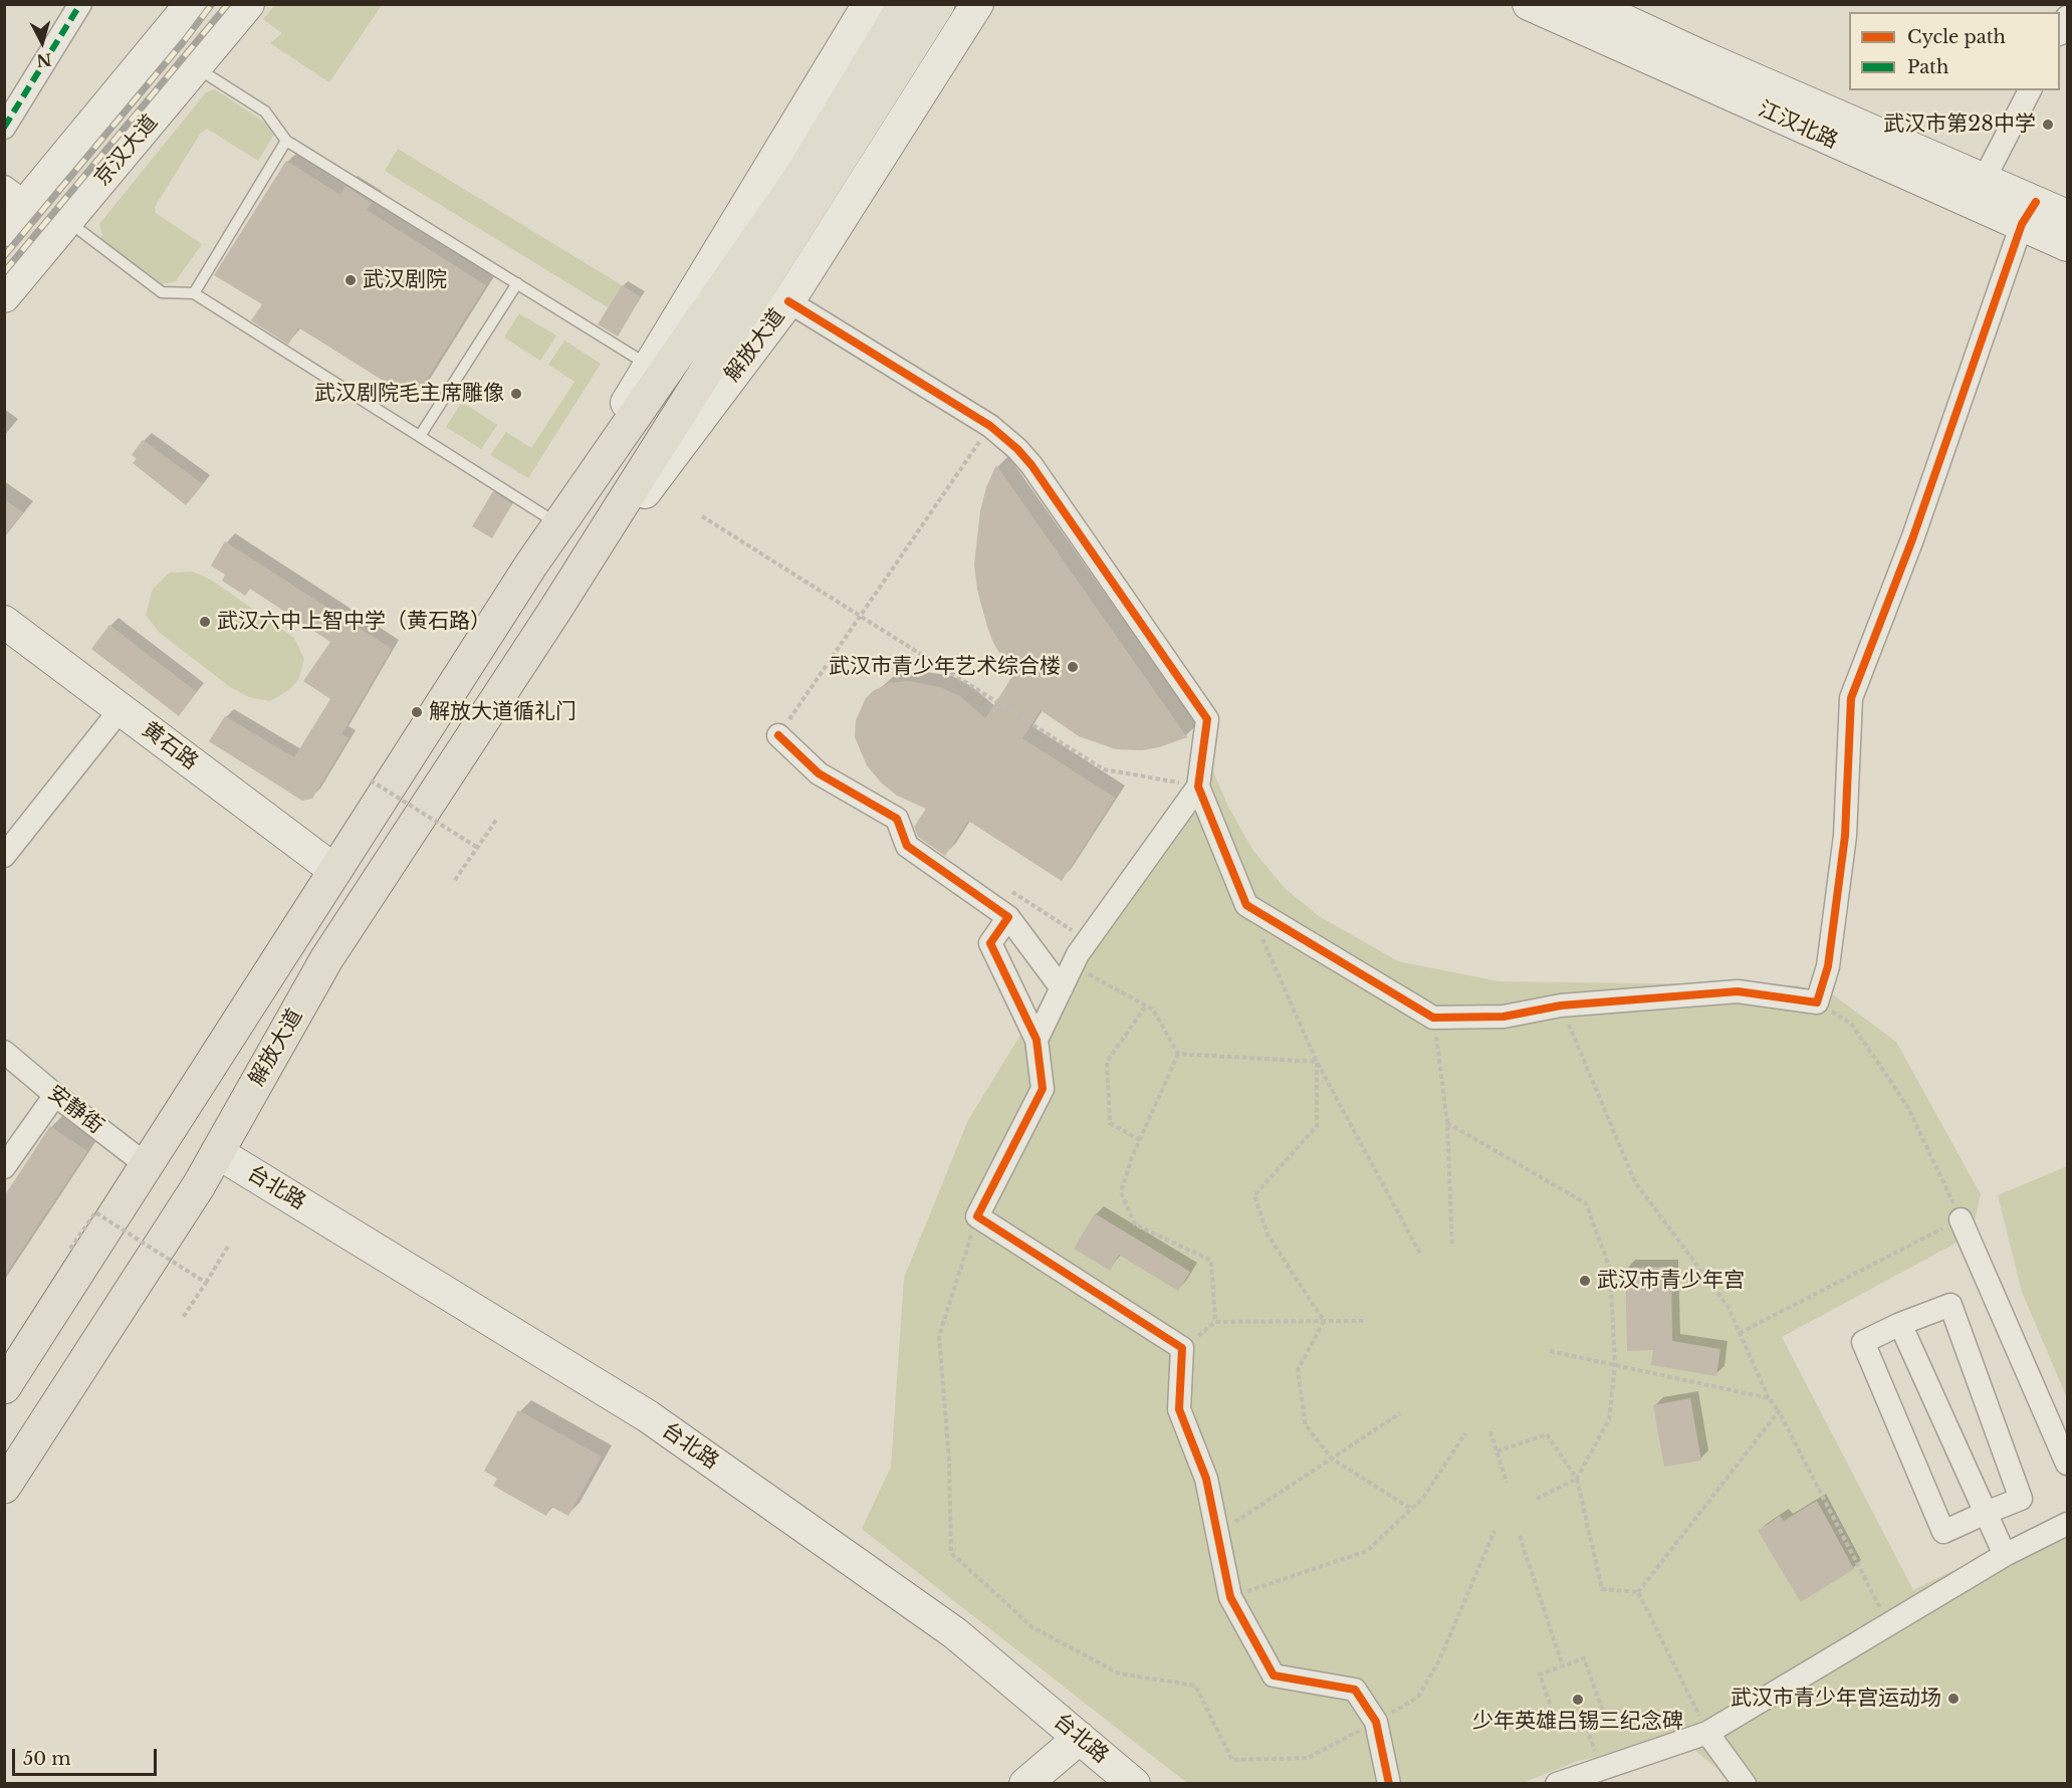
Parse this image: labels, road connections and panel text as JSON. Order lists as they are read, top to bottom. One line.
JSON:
{"streets":{"main road":["江汉北路","京汉大道","解放大道","黄石路","台北路"],"street":["安静街"]},"crossings":[["解放大道","黄石路"],["解放大道","安静街"],["解放大道","台北路"]],"places":["武汉市第28中学","武汉剧院","武汉剧院毛主席雕像","武汉六中上智中学（黄石路）","武汉市青少年艺术综合楼","解放大道循礼门","武汉市青少年宫","武汉市青少年宫运动场","少年英雄吕锡三纪念碑"],"legend":["Cycle path","Path"],"scale_bar":"50 m","north":"bottom"}
